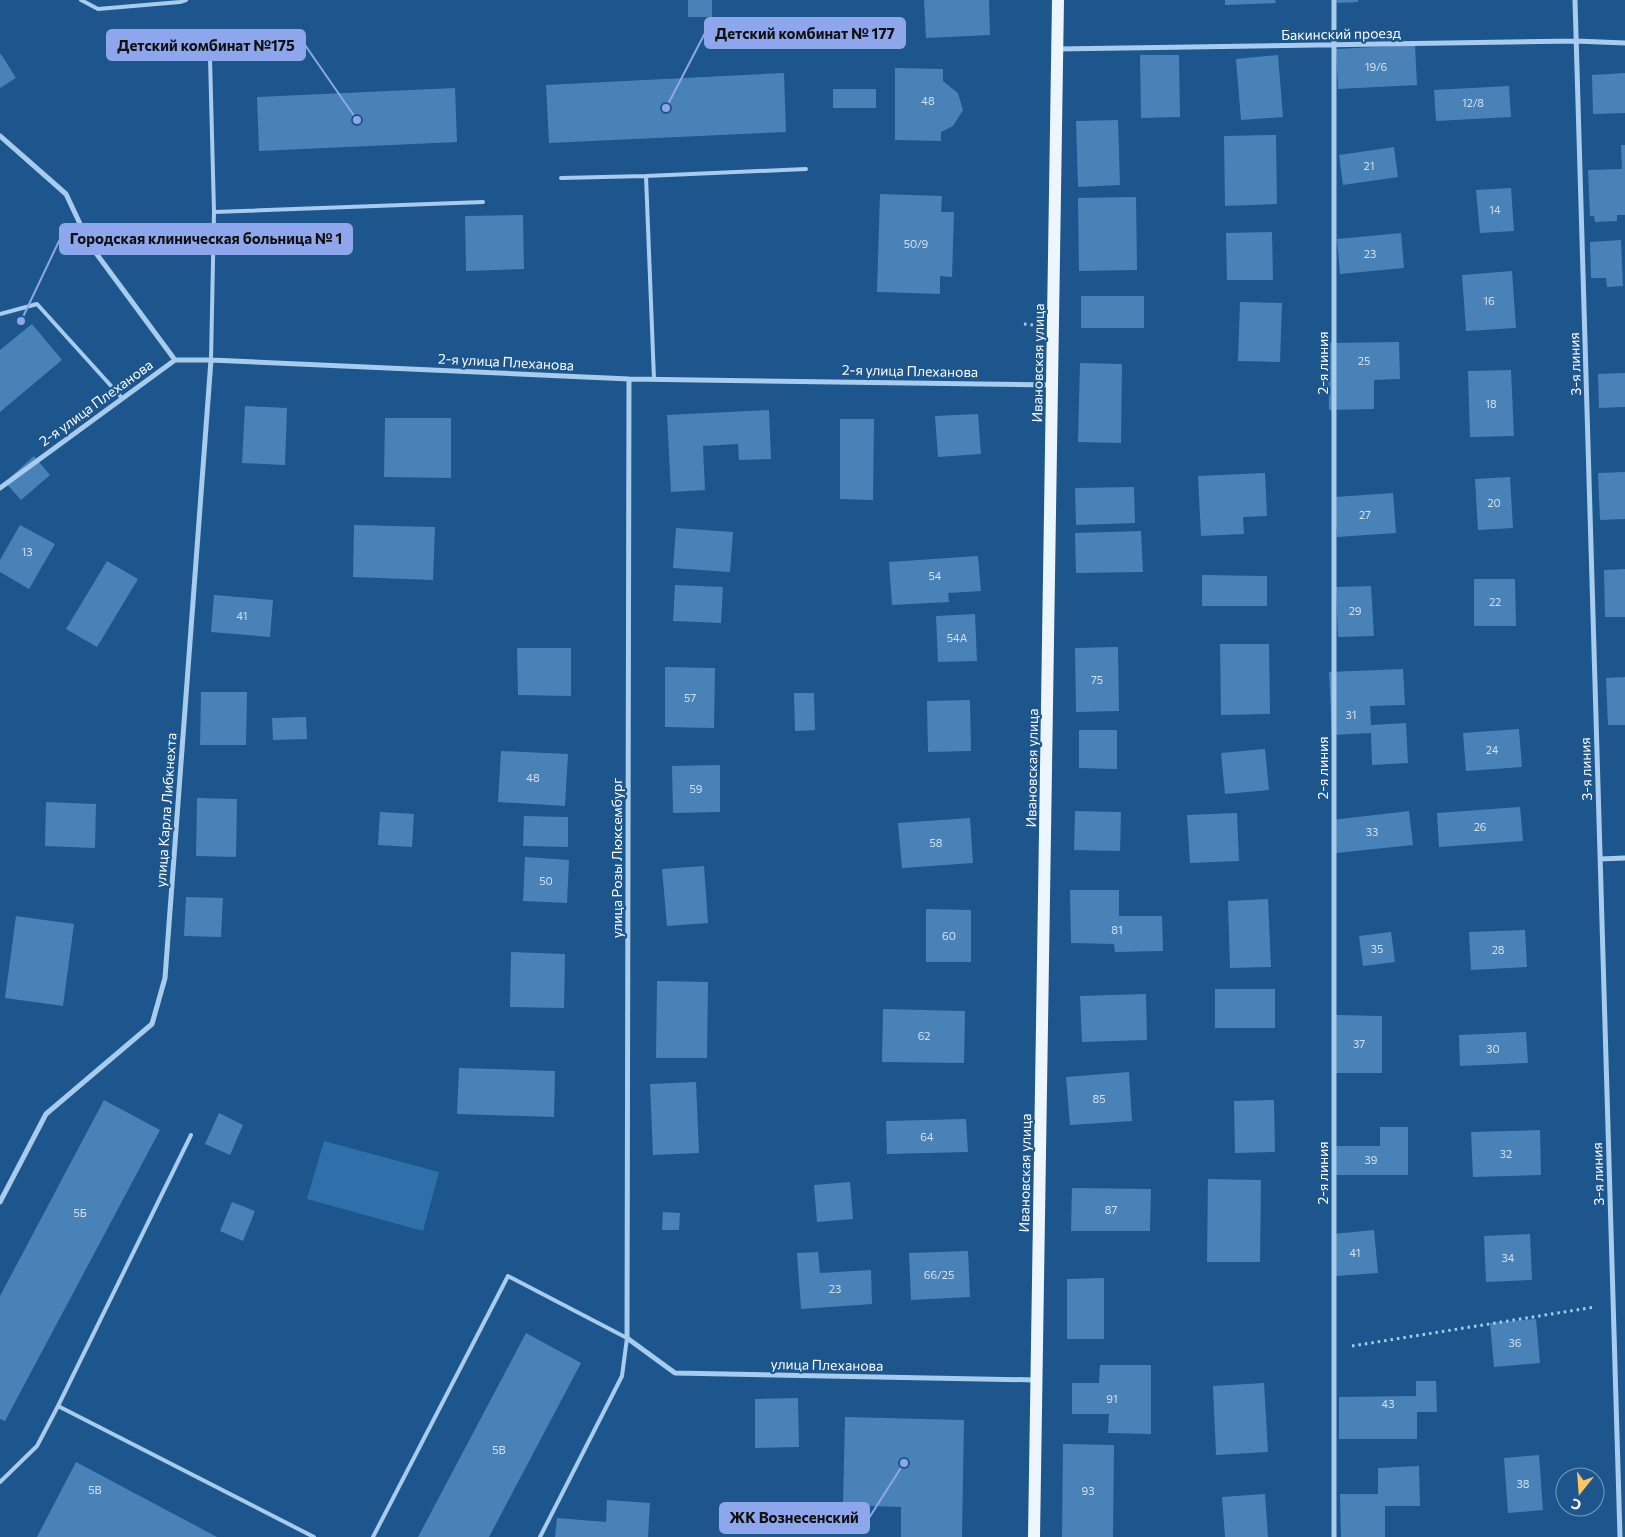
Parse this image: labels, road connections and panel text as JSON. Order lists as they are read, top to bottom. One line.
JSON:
{"streets":{"main road":["Ивановская улица"],"street":["Бакинский проезд","2-я улица Плеханова","2-я линия","3-я линия","улица Карла Либкнехта","улица Розы Люксембург","улица Плеханова"]},"crossings":[["Бакинский проезд","Ивановская улица"],["Бакинский проезд","2-я линия"],["Бакинский проезд","3-я линия"],["2-я улица Плеханова","Ивановская улица"],["2-я улица Плеханова","улица Карла Либкнехта"],["2-я улица Плеханова","улица Розы Люксембург"],["Ивановская улица","улица Плеханова"],["улица Розы Люксембург","улица Плеханова"]],"places":["Детский комбинат № 177","Детский комбинат №175","Городская клиническая больница № 1","ЖК Вознесенский"],"house_numbers":["19/6","48","12/8","21","14","50/9","23","16","25","18","20","27","13","54","22","29","41","54А","75","57","31","24","48","59","26","33","58","50","81","60","35","28","62","37","30","85","64","32","39","87","5Б","41","34","66/25","23","36","91","43","5В","38","5В","93"],"north":"bottom"}
